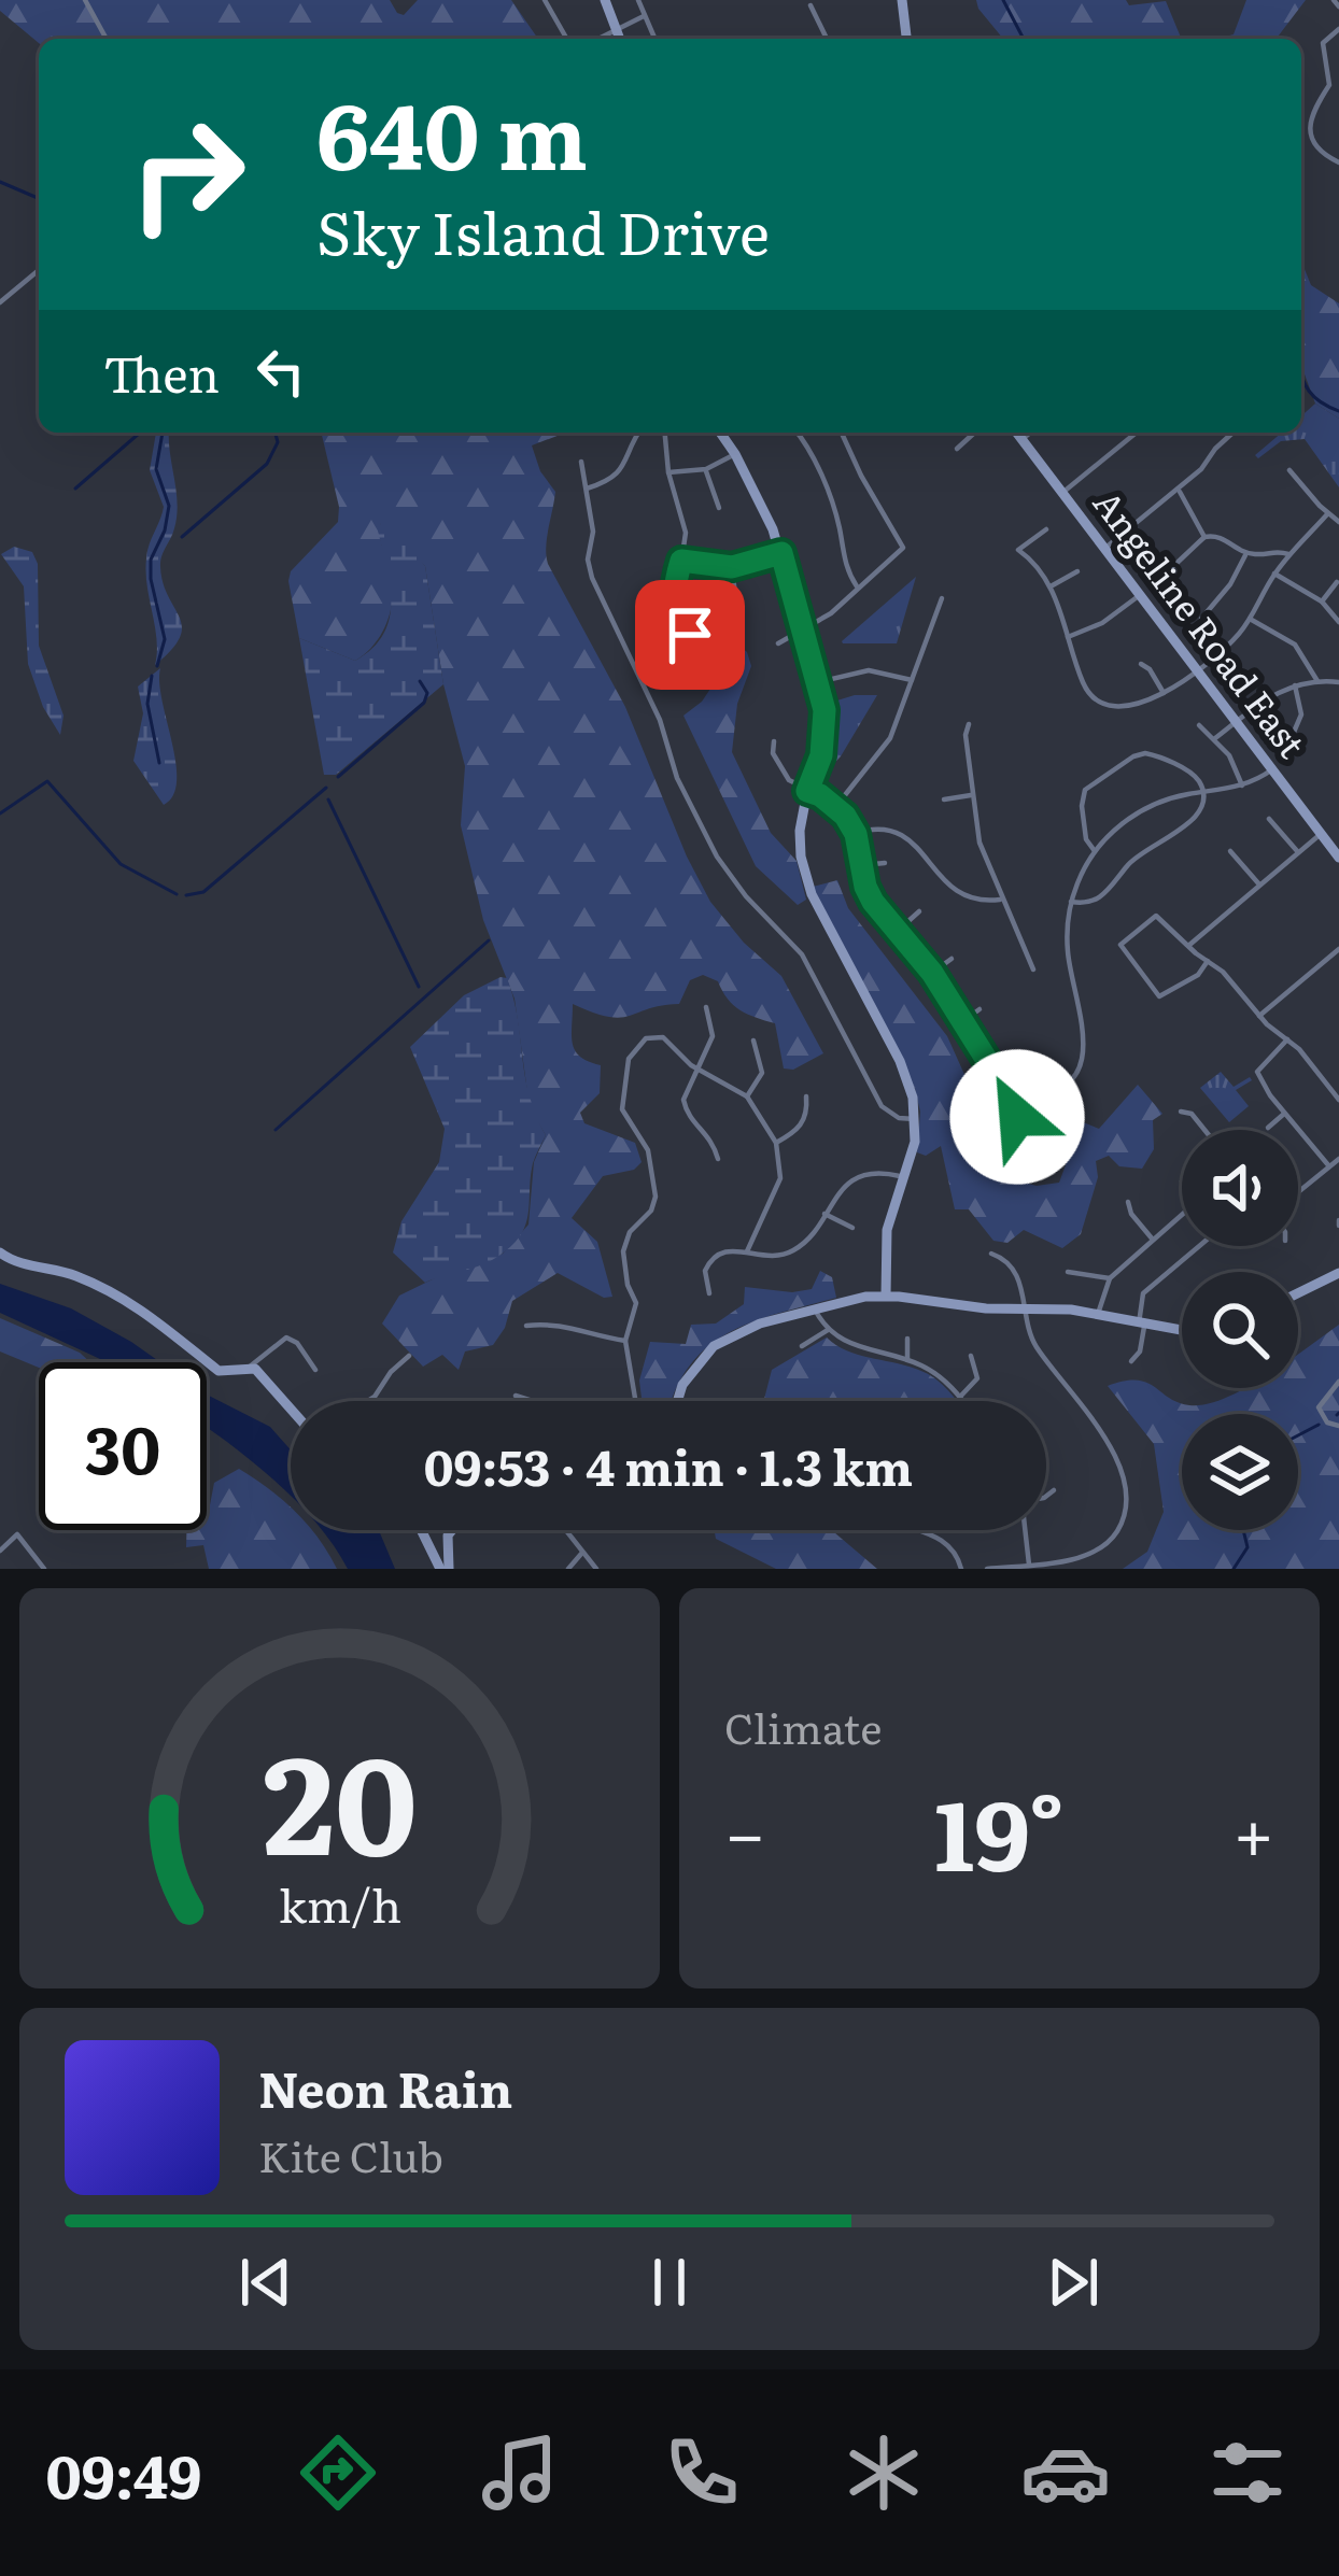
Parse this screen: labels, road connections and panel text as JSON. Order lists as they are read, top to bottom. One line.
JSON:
{"streets":{"street":["Angeline Road East"]},"page":{"turn":["640 m","Sky Island Drive"],"then":"Then","limit":"30","trip":"09:53 · 4 min · 1.3 km","tile":"Climate","heat":["−","19°","+"],"song":["Neon Rain","Kite Club"],"tabs":"09:49","gauge":["20","km/h"]}}
